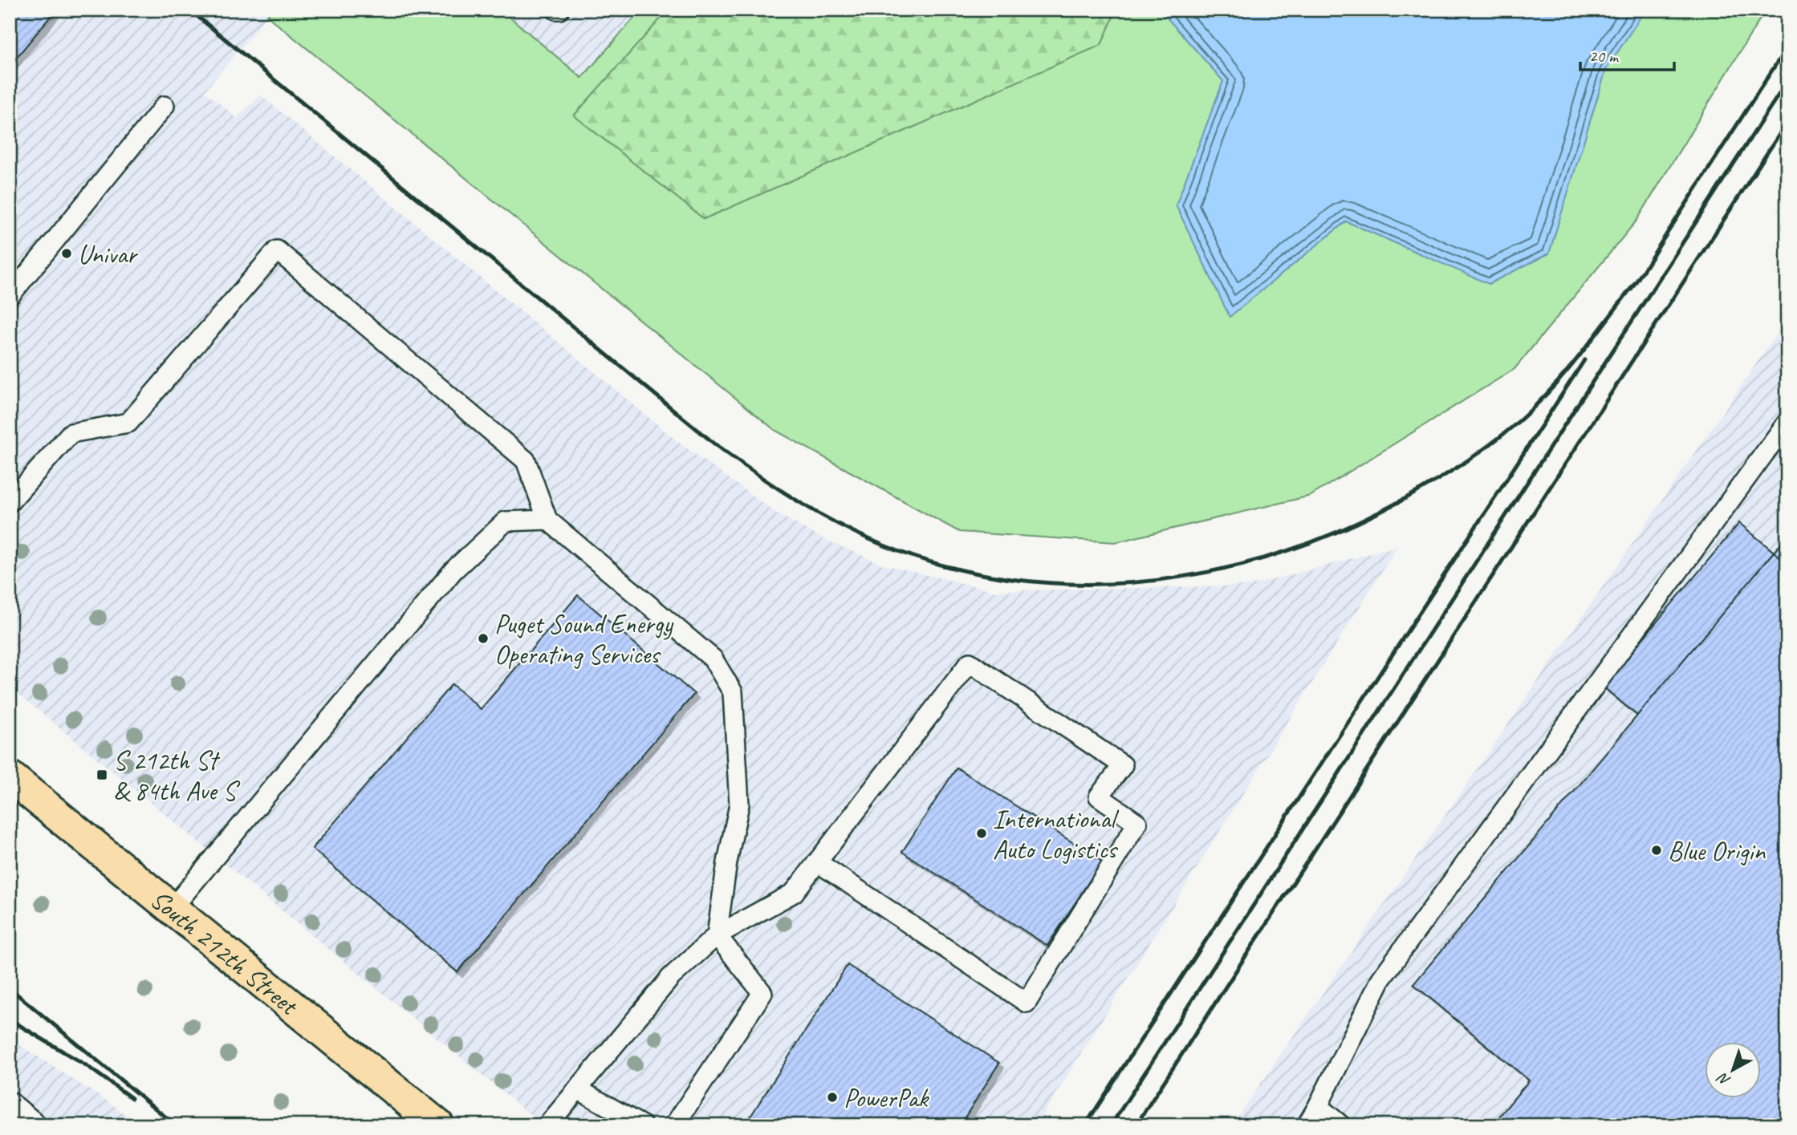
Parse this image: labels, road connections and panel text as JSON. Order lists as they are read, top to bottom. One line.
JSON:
{"streets":{"main road":["South 212th Street"]},"places":{"other":["Univar","Puget Sound Energy Operating Services","International Auto Logistics","Blue Origin","PowerPak"],"transit":["S 212th St & 84th Ave S"]},"scale_bar":"20 m","north":"bottom left"}
